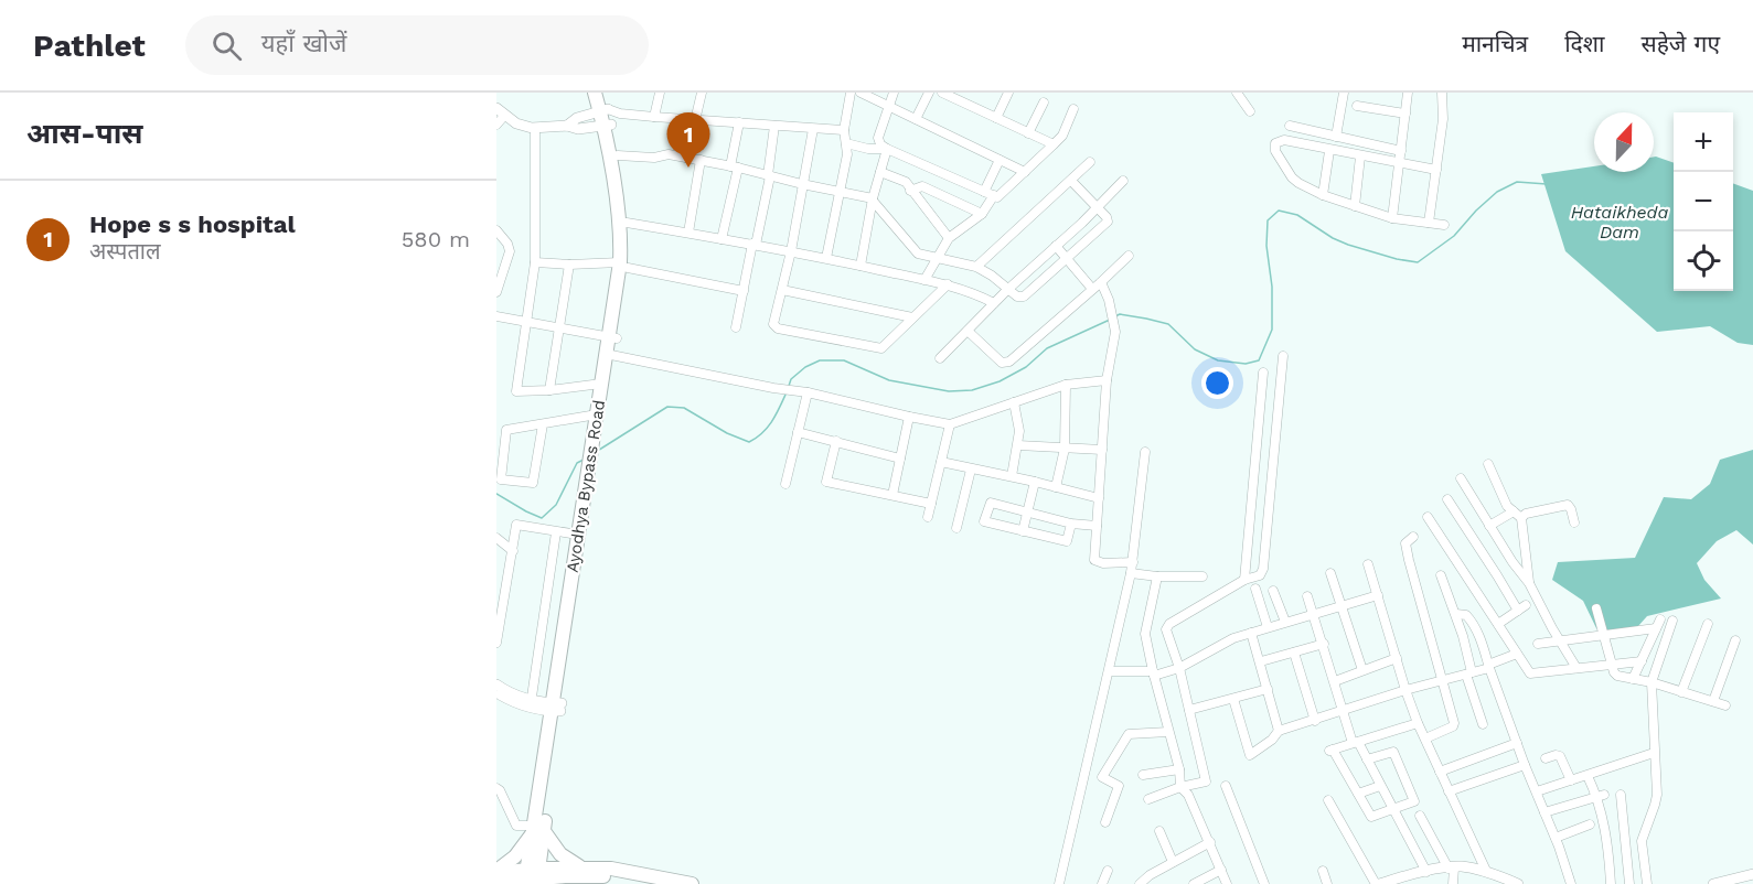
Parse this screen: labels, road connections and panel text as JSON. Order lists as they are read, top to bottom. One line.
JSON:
{"streets":{"main road":["Ayodhya Bypass Road"]},"water":["Hataikheda Dam"],"north":"top","page":{"header":"Pathlet","search":"यहाँ खोजें","nav":["मानचित्र","दिशा","सहेजे गए"],"heading":"आस-पास","map_buttons":["+","−"],"pins":"1","list":[{"mark":"1","name":"Hope s s hospital","note":"अस्पताल","value":"580 m"}]}}
